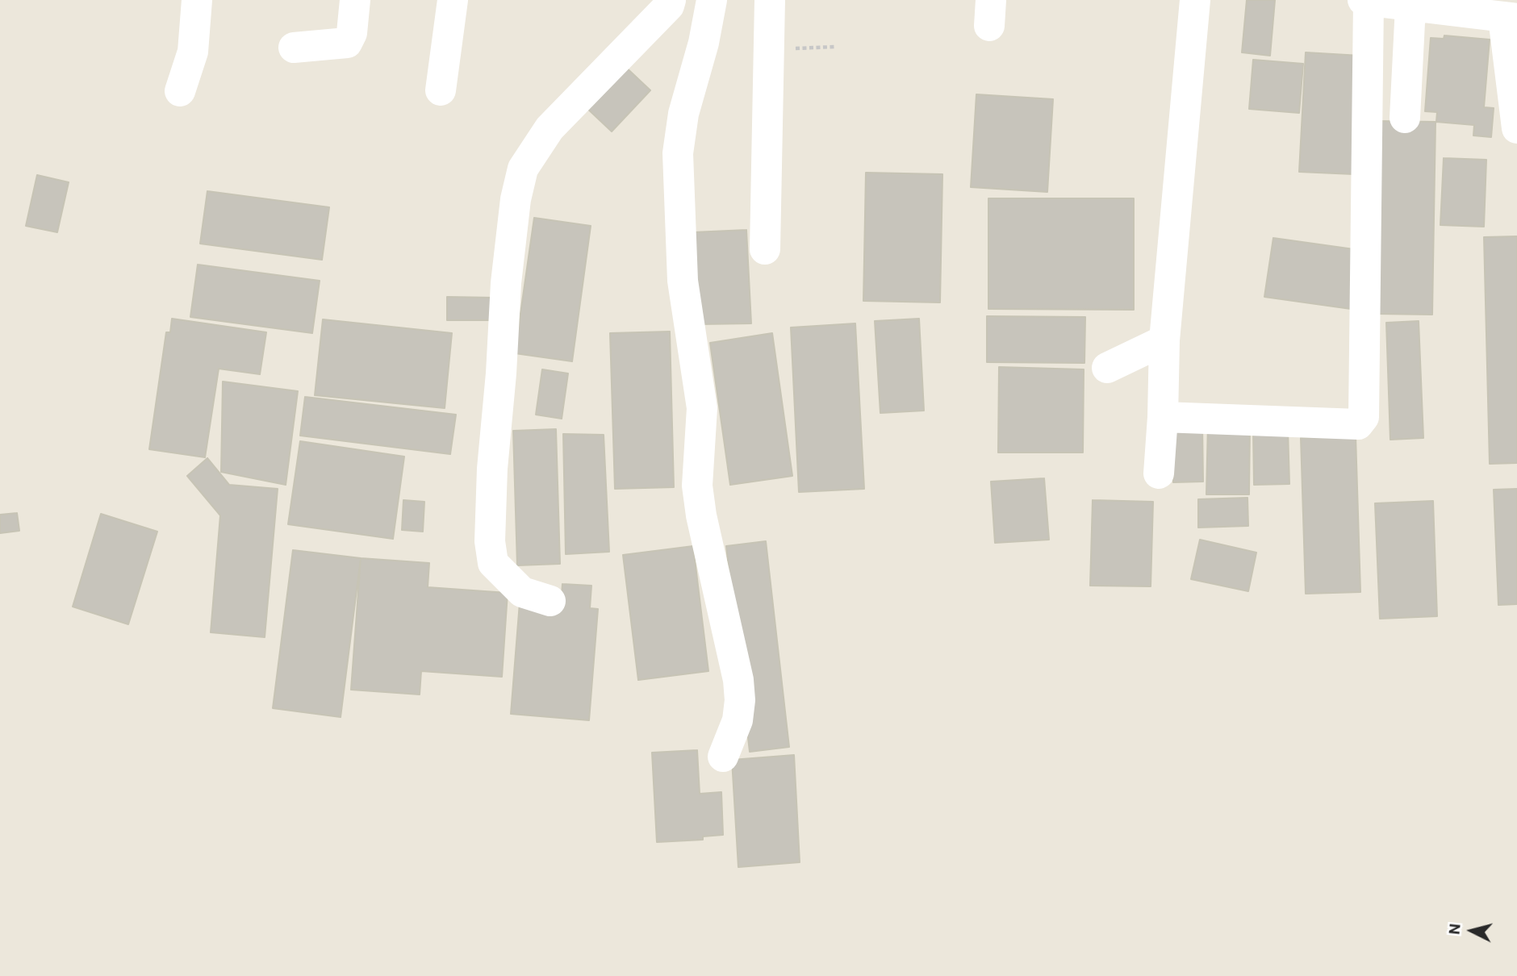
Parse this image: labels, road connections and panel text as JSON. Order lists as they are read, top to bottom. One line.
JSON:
{"north":"left"}
